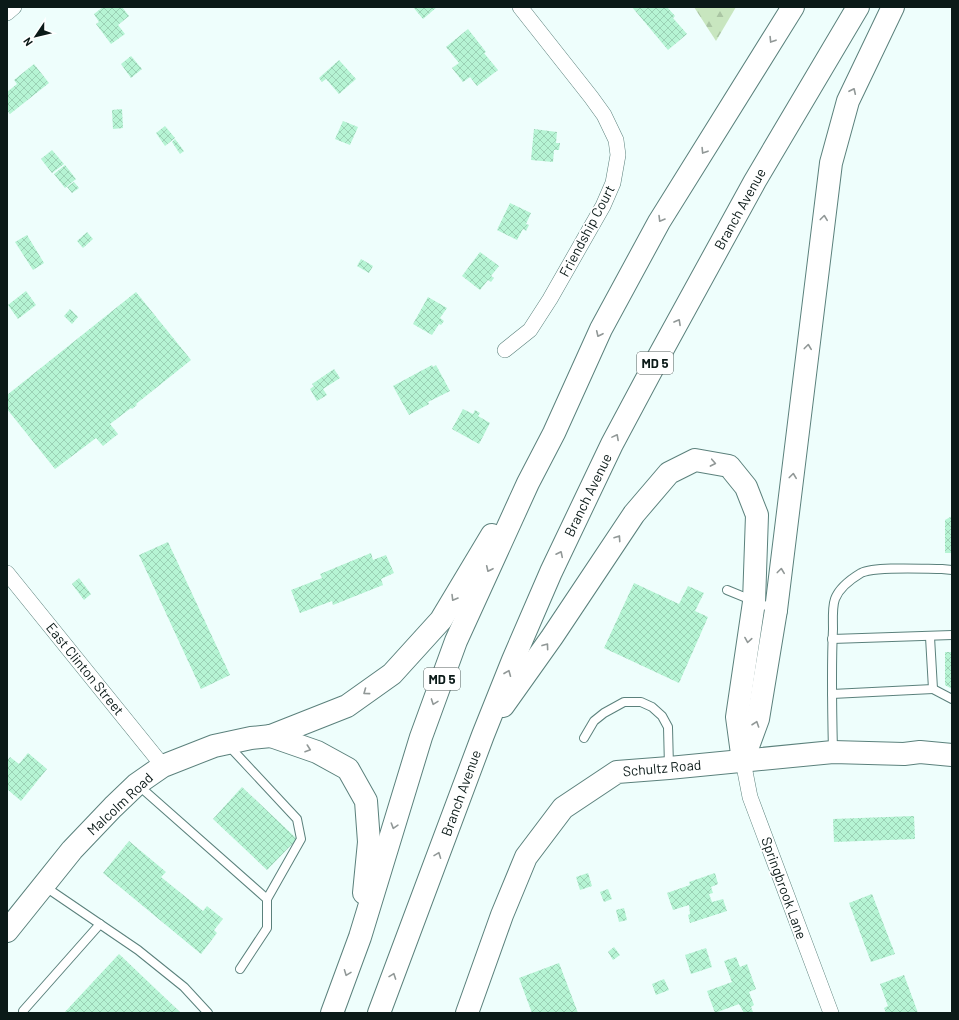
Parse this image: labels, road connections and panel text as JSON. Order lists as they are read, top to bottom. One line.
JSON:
{"streets":{"main road":["Branch Avenue","MD 5","Schultz Road","Malcolm Road"],"street":["Friendship Court","East Clinton Street","Springbrook Lane"]},"crossings":[["East Clinton Street","Malcolm Road"],["Schultz Road","Springbrook Lane"]],"north":"bottom left"}
